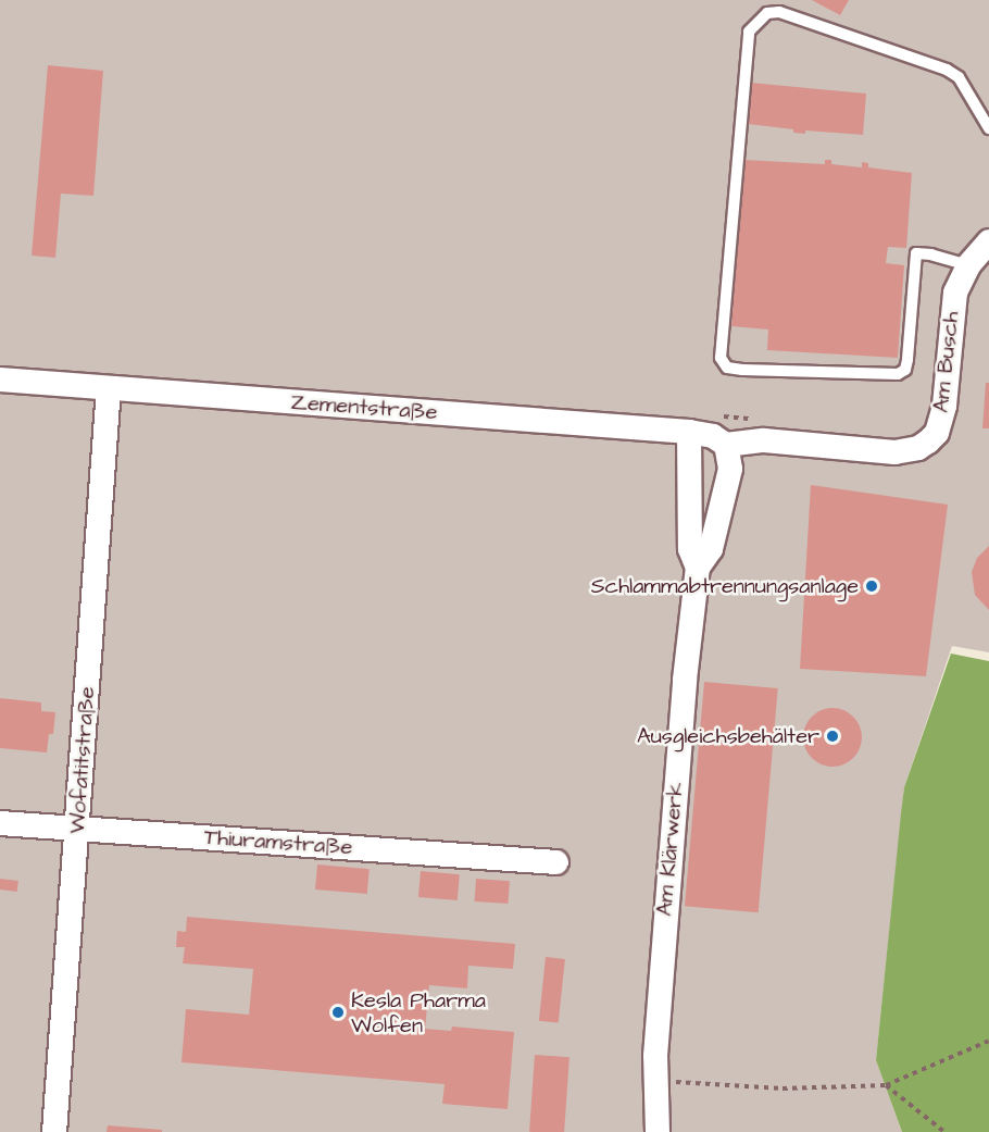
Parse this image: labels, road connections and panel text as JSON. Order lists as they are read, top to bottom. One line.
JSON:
{"streets":{"street":["Am Busch","Zementstraße","Wofatitstraße","Thiuramstraße","Am Klärwerk"]},"crossings":[["Am Busch","Zementstraße"],["Am Busch","Am Klärwerk"],["Zementstraße","Wofatitstraße"],["Zementstraße","Am Klärwerk"],["Wofatitstraße","Thiuramstraße"]],"places":["Schlammabtrennungsanlage","Ausgleichsbehälter","Kesla Pharma Wolfen"]}
